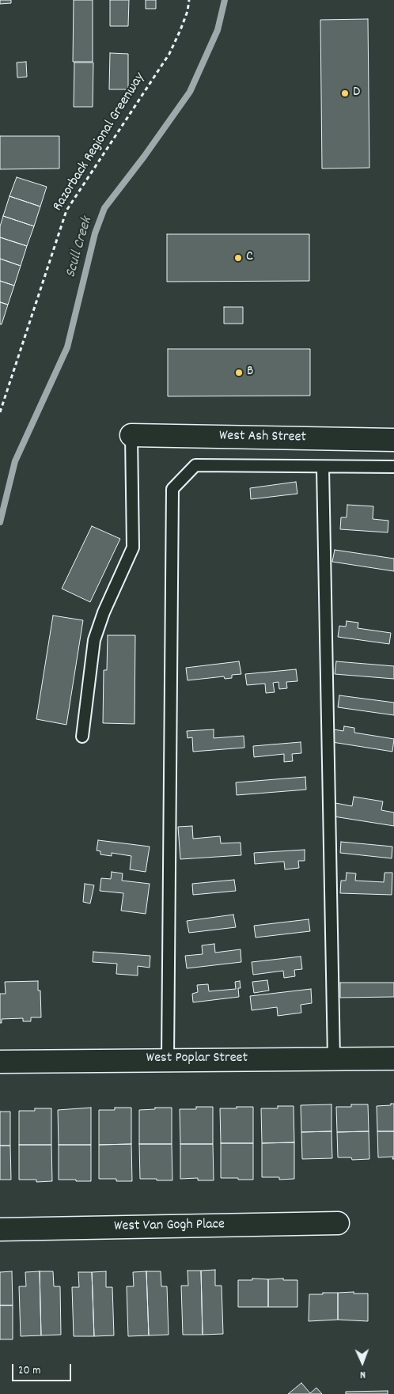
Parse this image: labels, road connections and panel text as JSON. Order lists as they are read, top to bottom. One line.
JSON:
{"streets":{"street":["West Ash Street","West Poplar Street","West Van Gogh Place"],"path":["Razorback Regional Greenway"]},"water":["Scull Creek"],"places":["D","C","B"],"scale_bar":"20 m","north":"bottom"}
